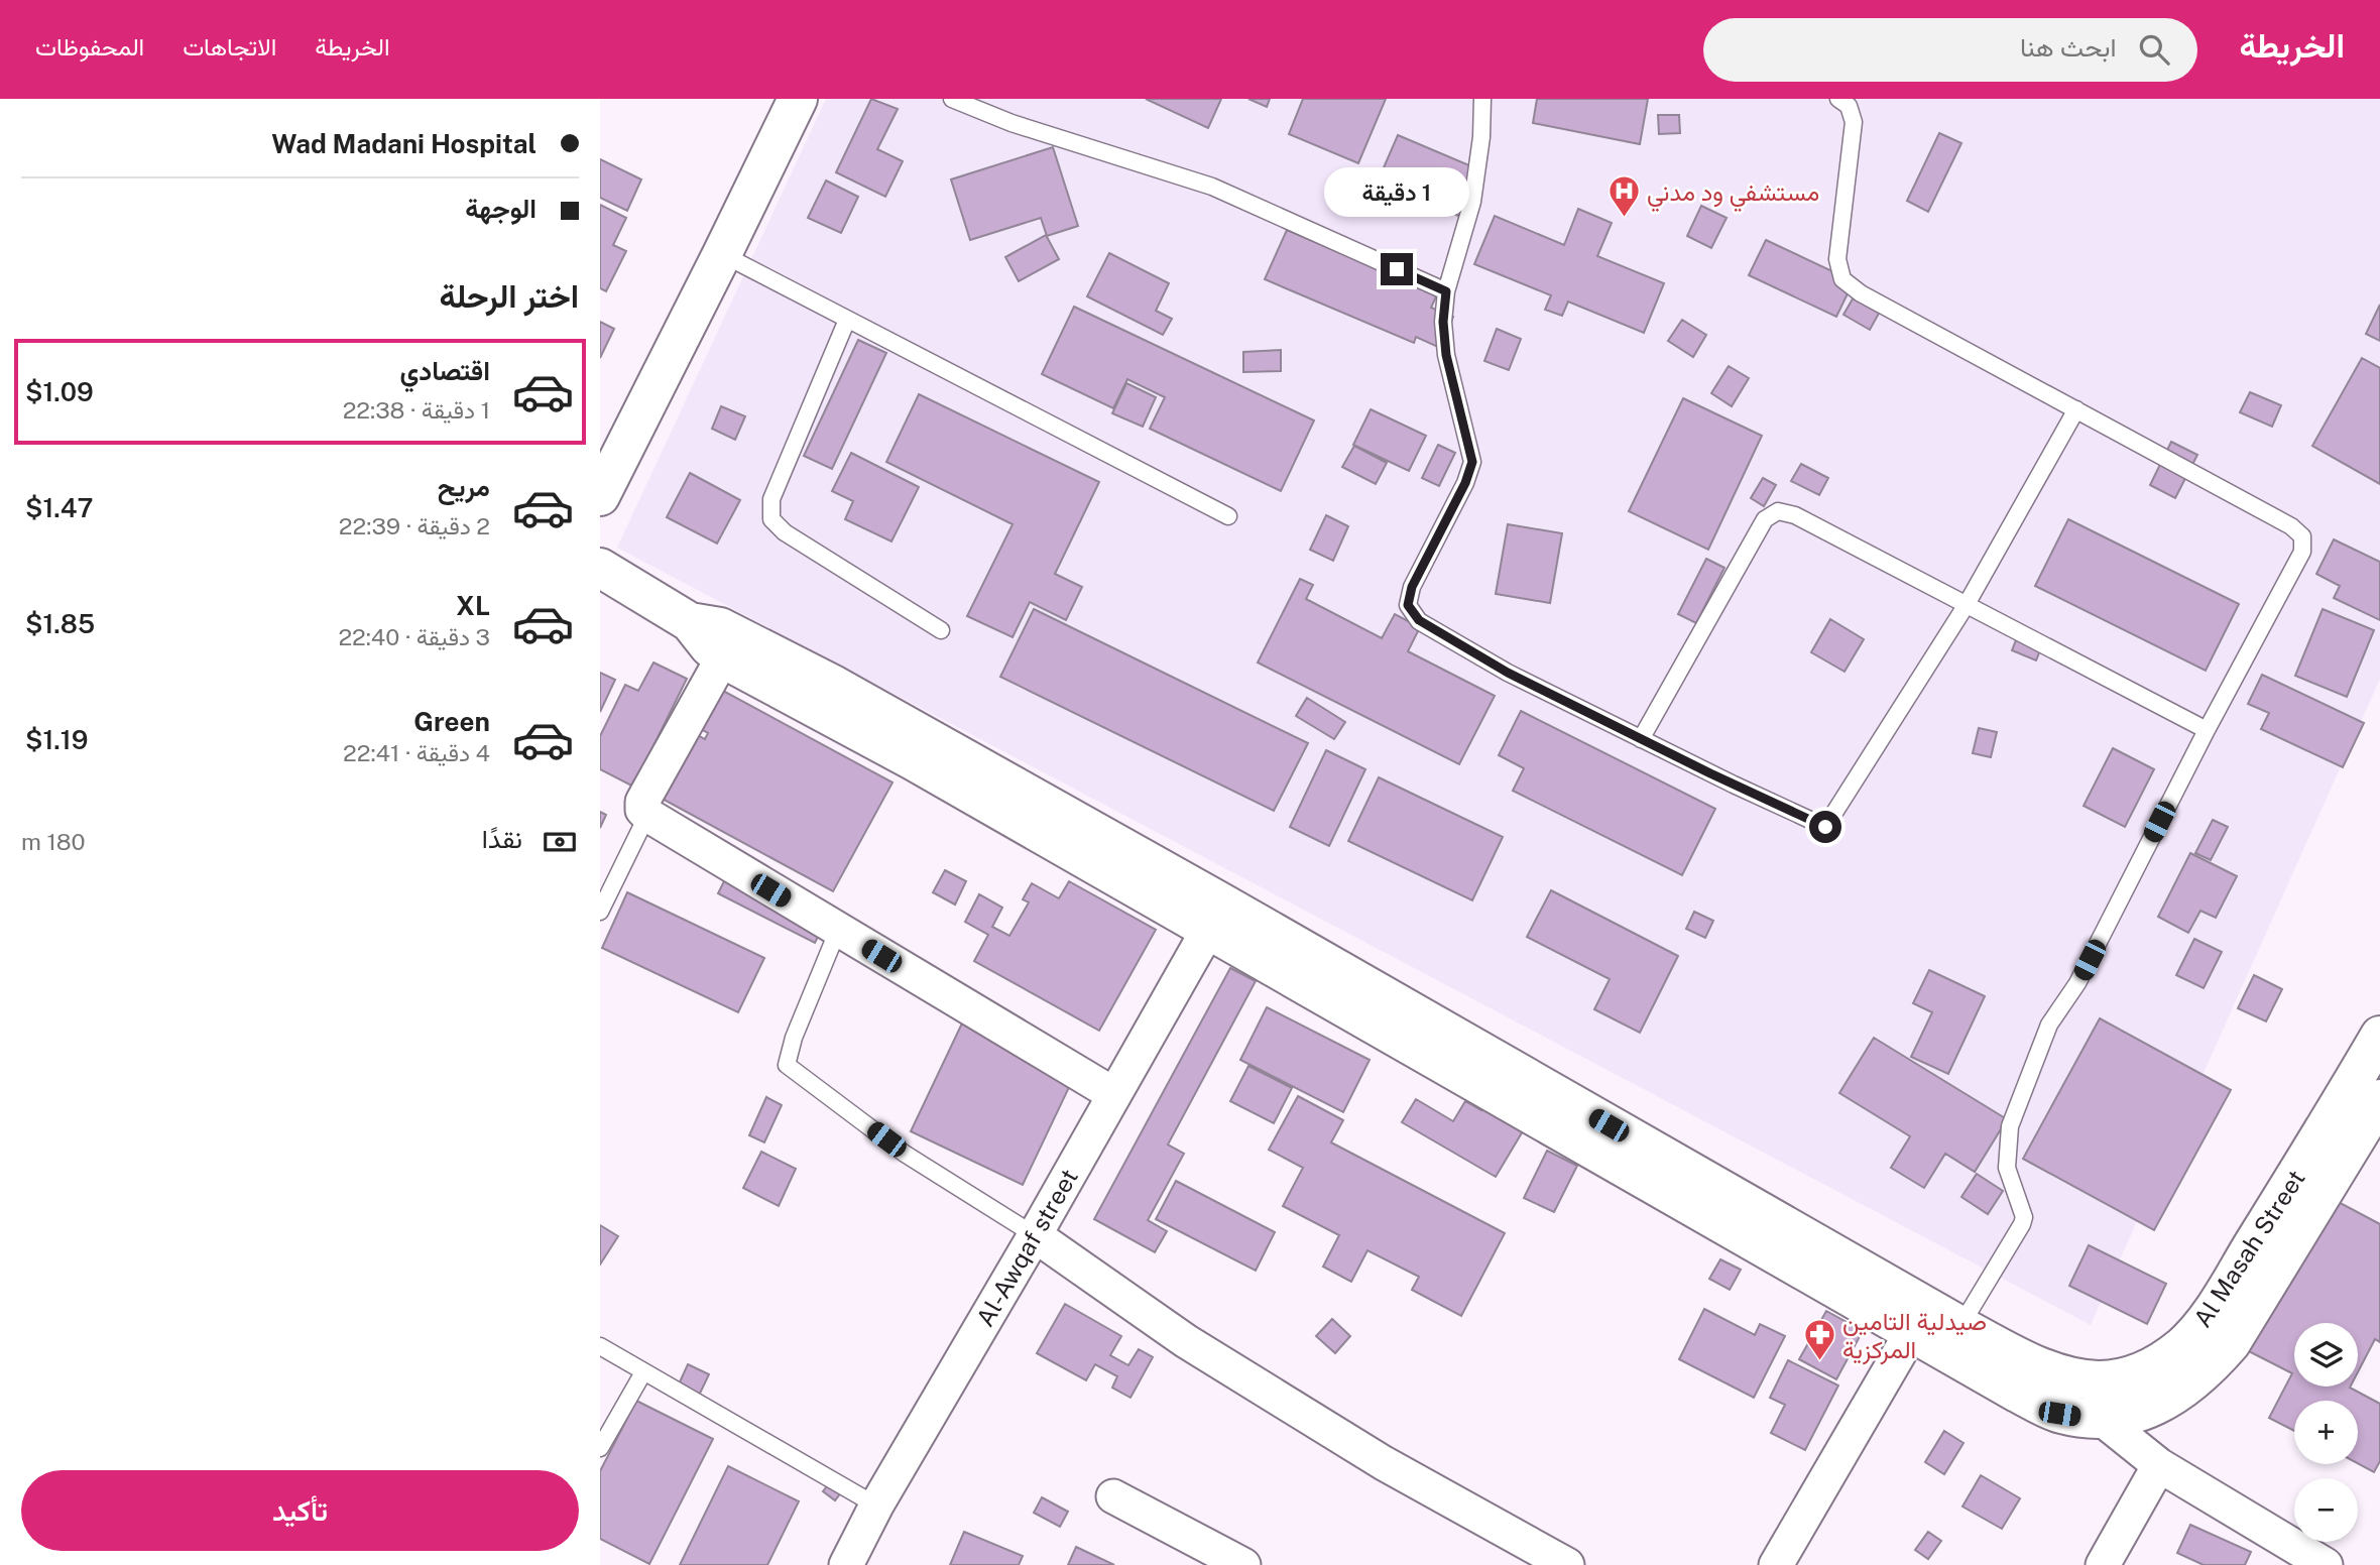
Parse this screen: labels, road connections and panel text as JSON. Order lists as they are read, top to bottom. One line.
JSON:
{"streets":{"main road":["Al Masah Street"],"street":["Al-Awqaf street"]},"places":{"hospital":["مستشفي ود مدني"],"pharmacy":["صيدلية التامين المركزية"]},"page":{"header":"الخريطة","search":"ابحث هنا","nav":["الخريطة","الاتجاهات","المحفوظات"],"banner":["Wad Madani Hospital","الوجهة"],"bubble":"1 دقيقة","heading":"اختر الرحلة","list":[{"name":"اقتصادي","note":"1 دقيقة · 22:38","value":"$1.09"},{"name":"مريح","note":"2 دقيقة · 22:39","value":"$1.47"},{"name":"XL","note":"3 دقيقة · 22:40","value":"$1.85"},{"name":"Green","note":"4 دقيقة · 22:41","value":"$1.19"}],"pay":["نقدًا","180 m"],"map_buttons":["+","−"],"buttons":"تأكيد"}}
